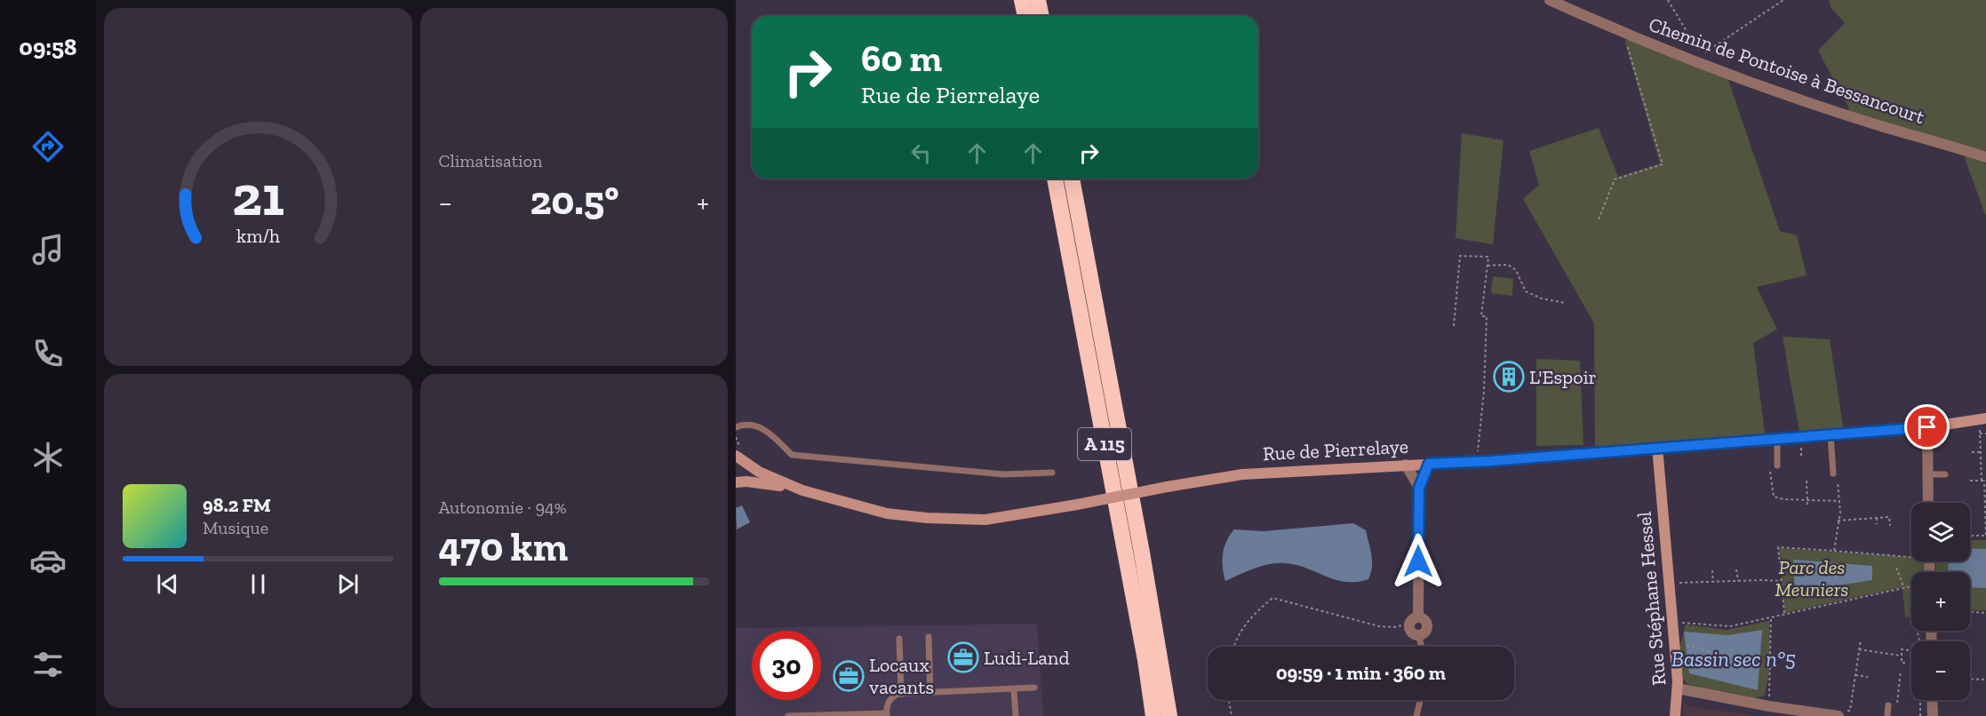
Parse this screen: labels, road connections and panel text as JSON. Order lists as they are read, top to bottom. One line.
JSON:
{"streets":{"highway":["A 115"],"main road":["Rue de Pierrelaye","Rue Stéphane Hessel"],"street":["Chemin de Pontoise à Bessancourt"]},"crossings":[["Rue de Pierrelaye","Rue Stéphane Hessel"]],"water":["Bassin sec n°5"],"parks":["Parc des Meuniers"],"places":{"building":["L'Espoir"],"office":["Ludi-Land","Locaux vacants"]},"page":{"tabs":"09:58","tile":["Climatisation",["Autonomie · 94%","470 km"]],"turn":["60 m","Rue de Pierrelaye"],"heat":["−","20.5°","+"],"song":["98.2 FM","Musique"],"map_buttons":["+","−"],"limit":"30","trip":"09:59 · 1 min · 360 m","gauge":["21","km/h"]}}
